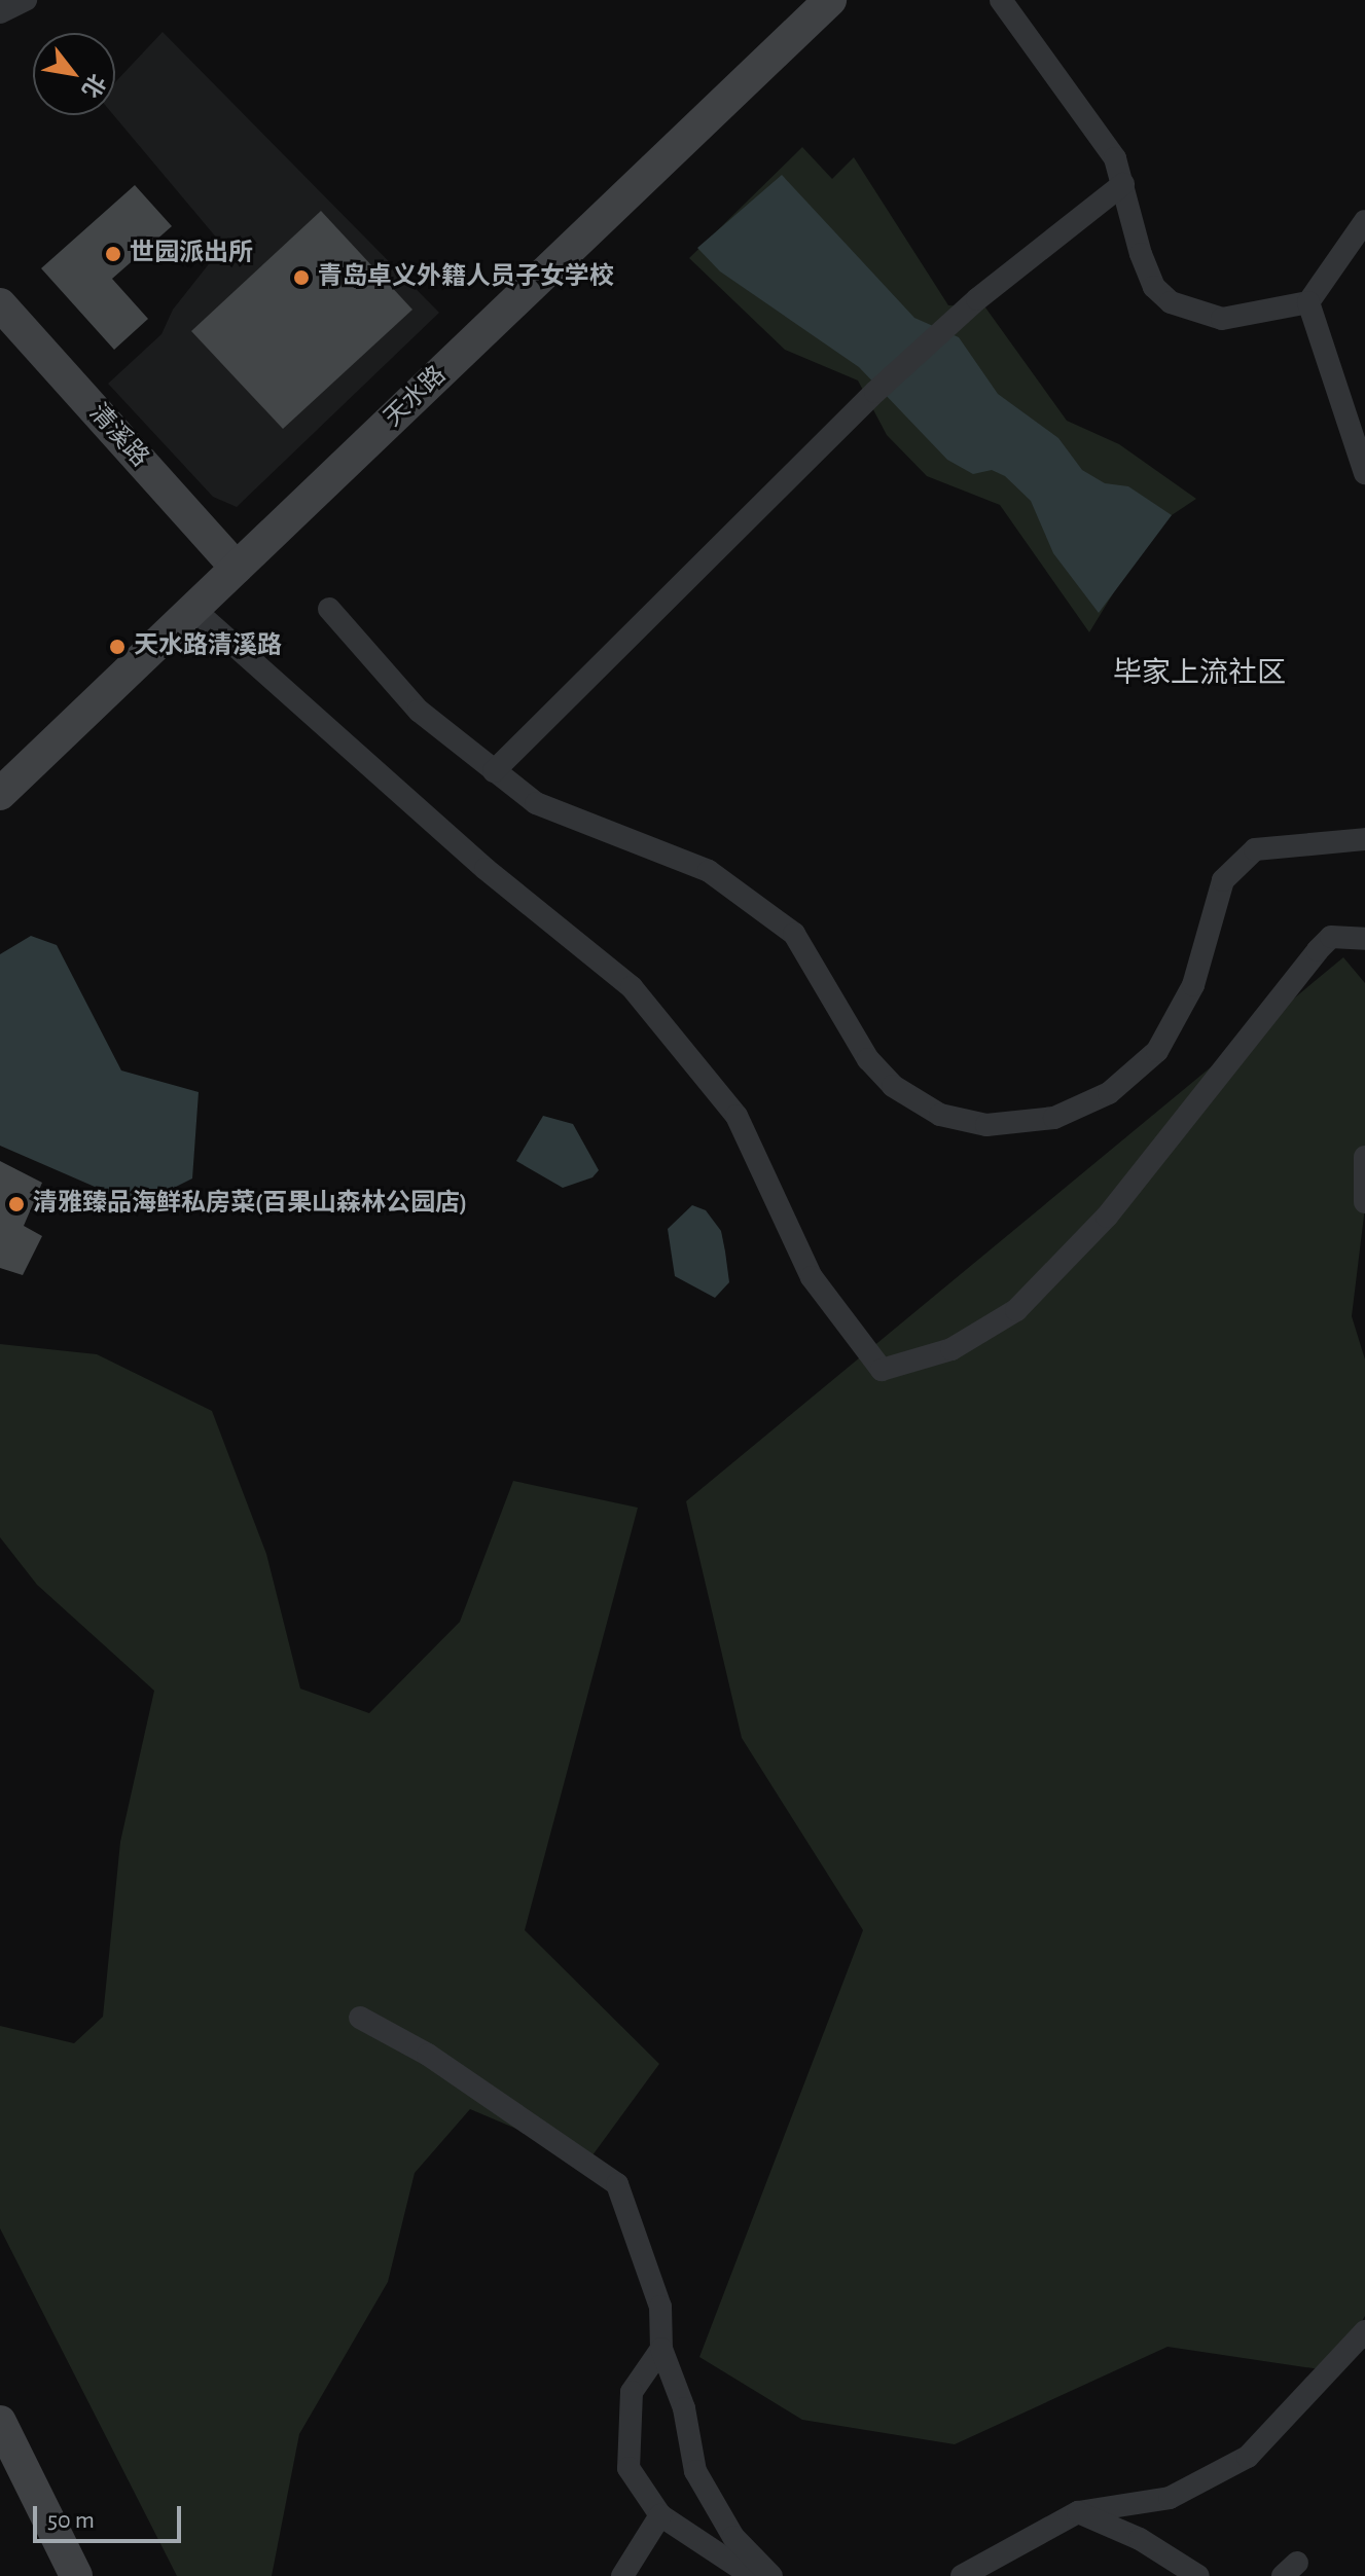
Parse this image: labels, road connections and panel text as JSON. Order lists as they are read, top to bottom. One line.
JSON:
{"streets":{"street":["天水路","清溪路"]},"crossings":[["天水路","清溪路"]],"districts":["毕家上流社区"],"places":["世园派出所","青岛卓义外籍人员子女学校","天水路清溪路","清雅臻品海鲜私房菜(百果山森林公园店)"],"scale_bar":"50 m","north":"bottom right"}
